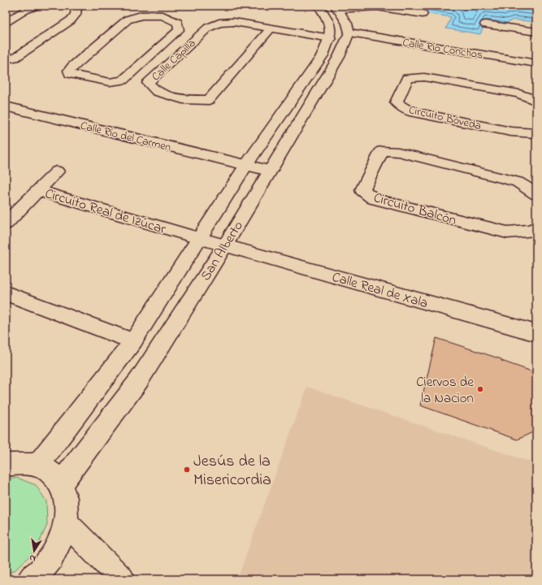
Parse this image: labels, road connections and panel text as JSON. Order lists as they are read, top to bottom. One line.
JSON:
{"streets":{"street":["Calle Río Conchos","Calle Capilla","Circuito Bóveda","Calle Río del Carmen","Circuito Balcón","Circuito Real de Izúcar","San Alberto","Calle Real de Xala"]},"crossings":[["Calle Río Conchos","San Alberto"],["Calle Río del Carmen","San Alberto"],["Circuito Real de Izúcar","San Alberto"],["Circuito Real de Izúcar","Calle Real de Xala"],["San Alberto","Calle Real de Xala"]],"places":["Ciervos de la Nacion","Jesús de la Misericordia"],"north":"bottom"}
